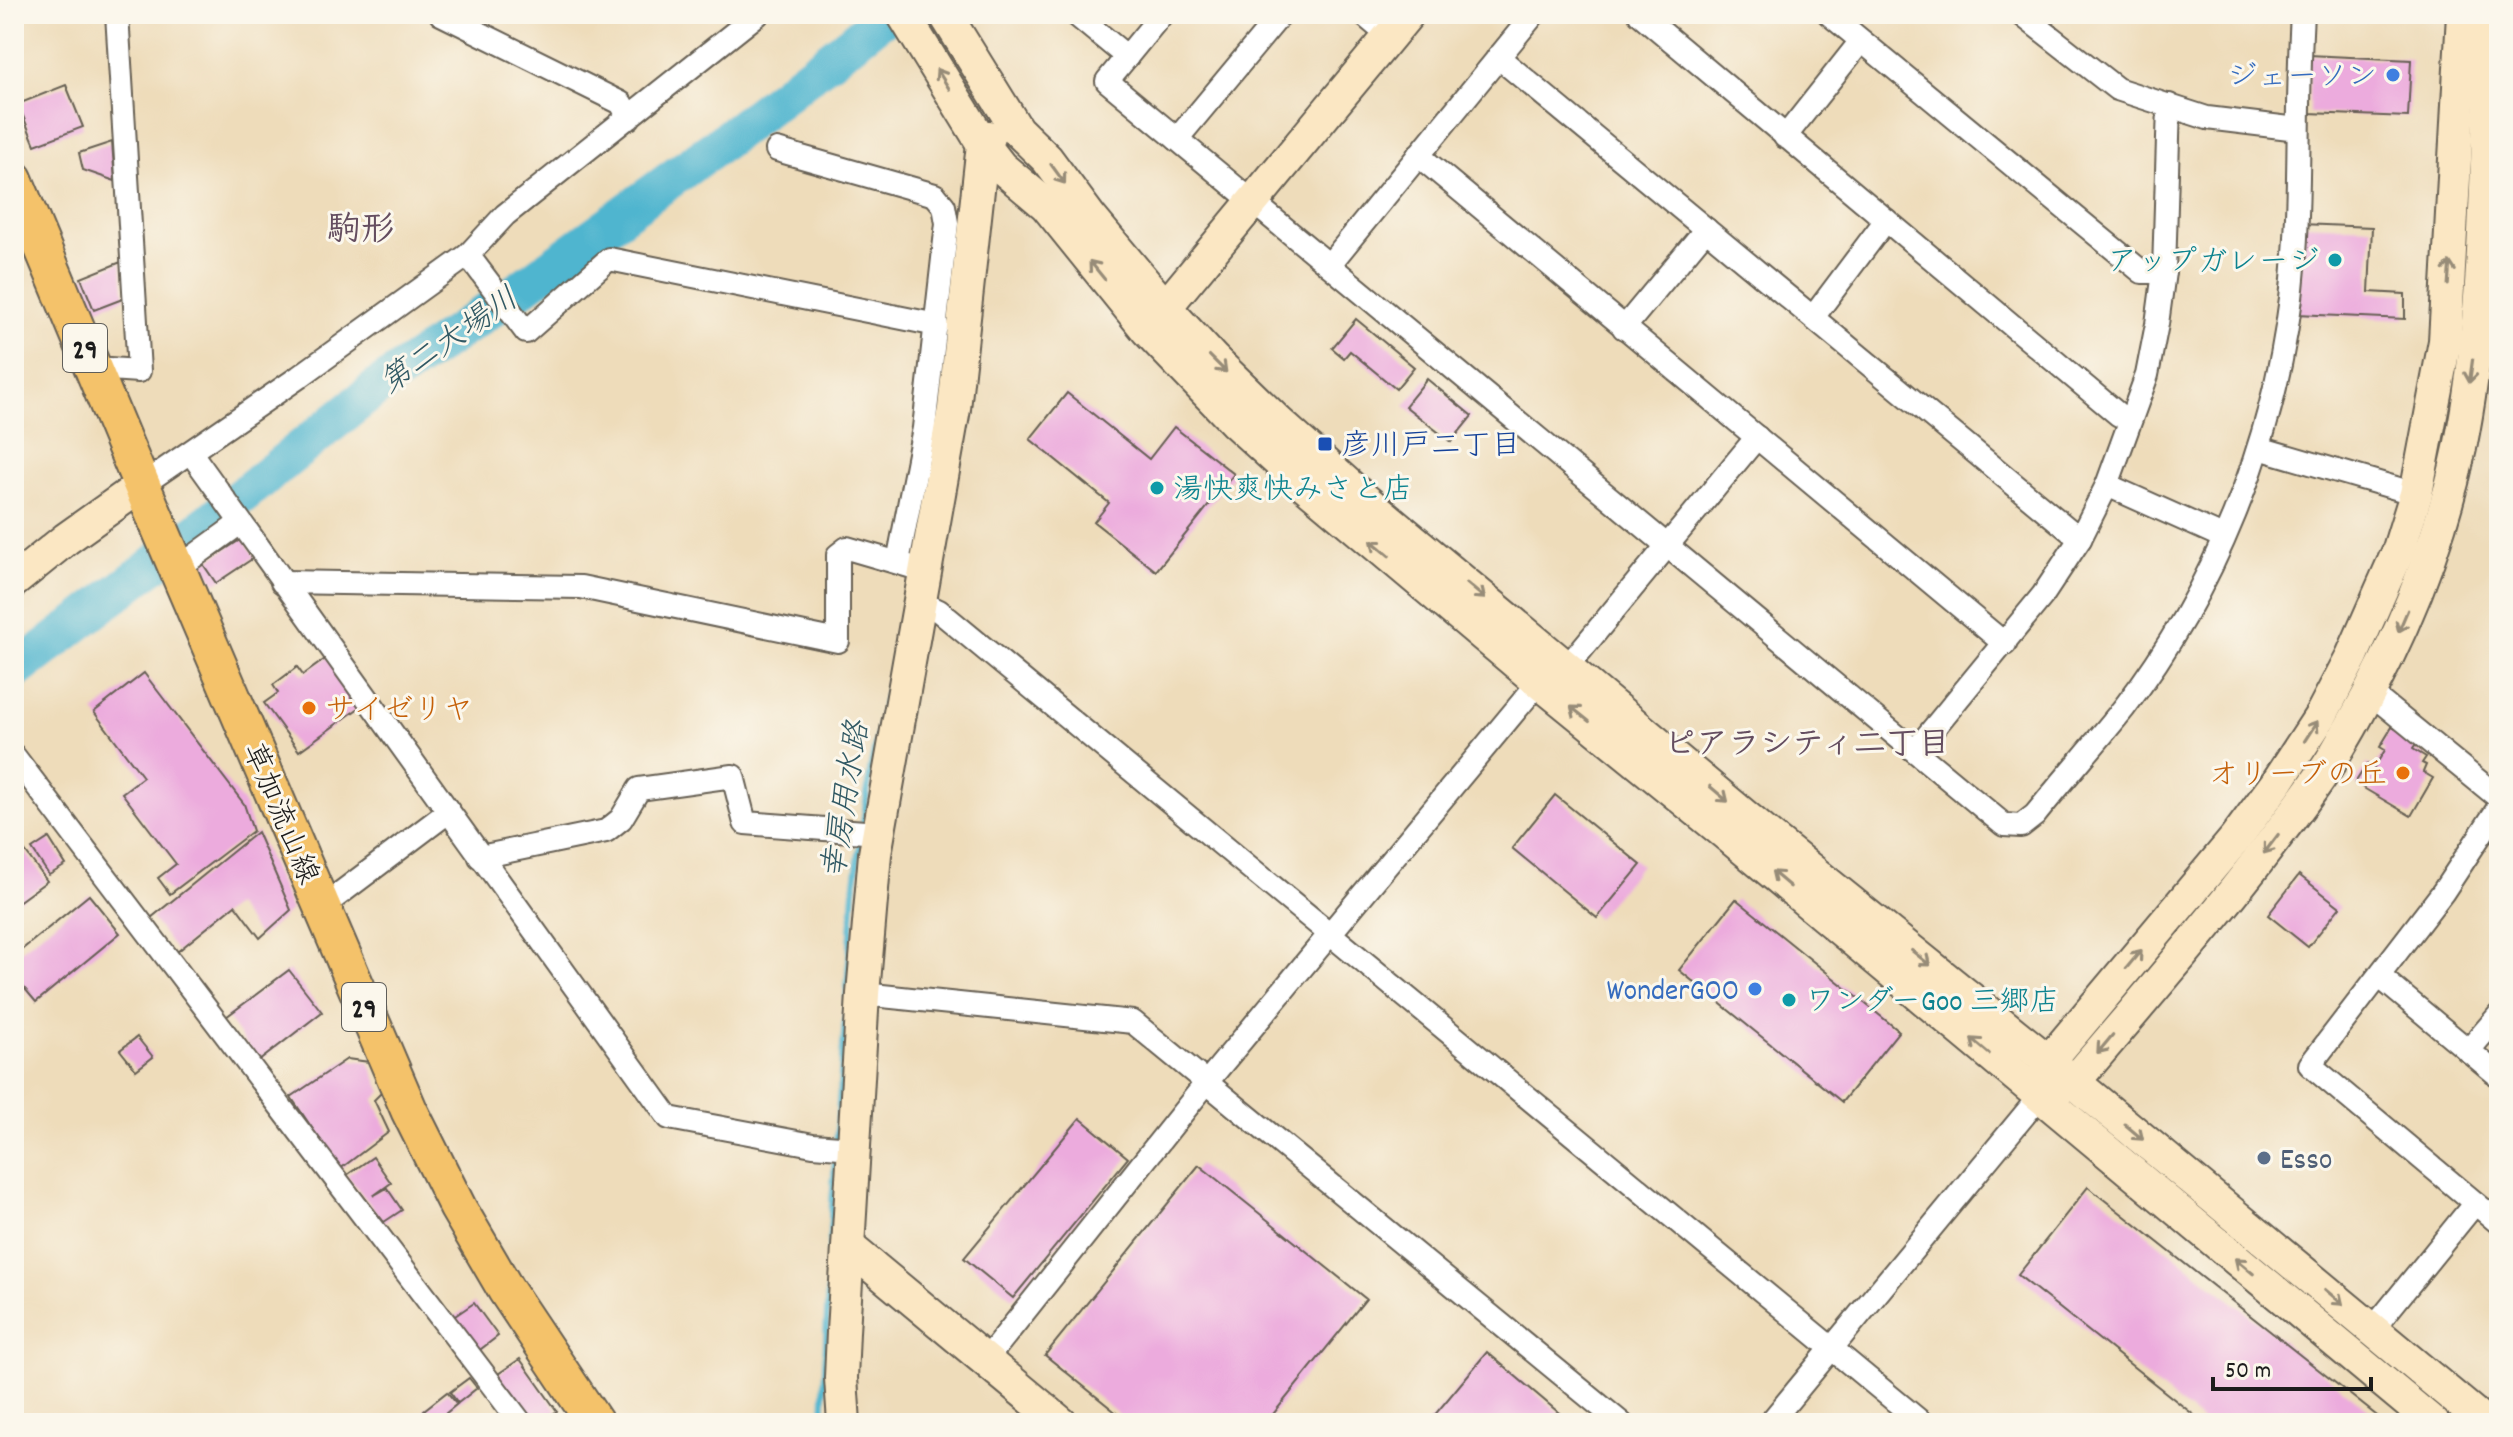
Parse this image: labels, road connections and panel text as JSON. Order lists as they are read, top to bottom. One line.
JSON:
{"streets":{"main road":["29","草加流山線"]},"districts":["駒形","ピアラシティ二丁目"],"water":["第二大場川","幸房用水路"],"places":{"other":["ジェーソン","アップガレージ","湯快爽快みさと店","サイゼリヤ","オリーブの丘","WonderGOO","ワンダーGoo 三郷店","Esso"],"transit":["彦川戸二丁目"]},"scale_bar":"50 m"}
